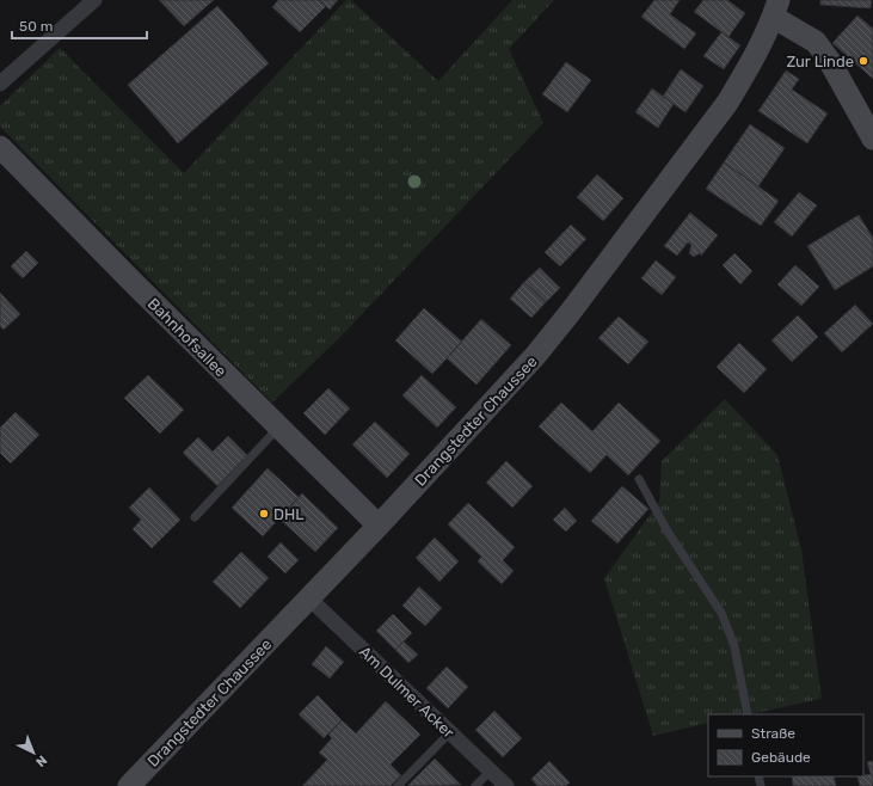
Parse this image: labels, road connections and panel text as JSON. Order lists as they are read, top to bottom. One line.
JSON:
{"streets":{"main road":["Bahnhofsallee","Drangstedter Chaussee"],"street":["Am Dulmer Acker"]},"crossings":[["Bahnhofsallee","Drangstedter Chaussee"],["Drangstedter Chaussee","Am Dulmer Acker"]],"places":["Zur Linde","DHL"],"legend":["Straße","Gebäude"],"scale_bar":"50 m","north":"bottom right"}
